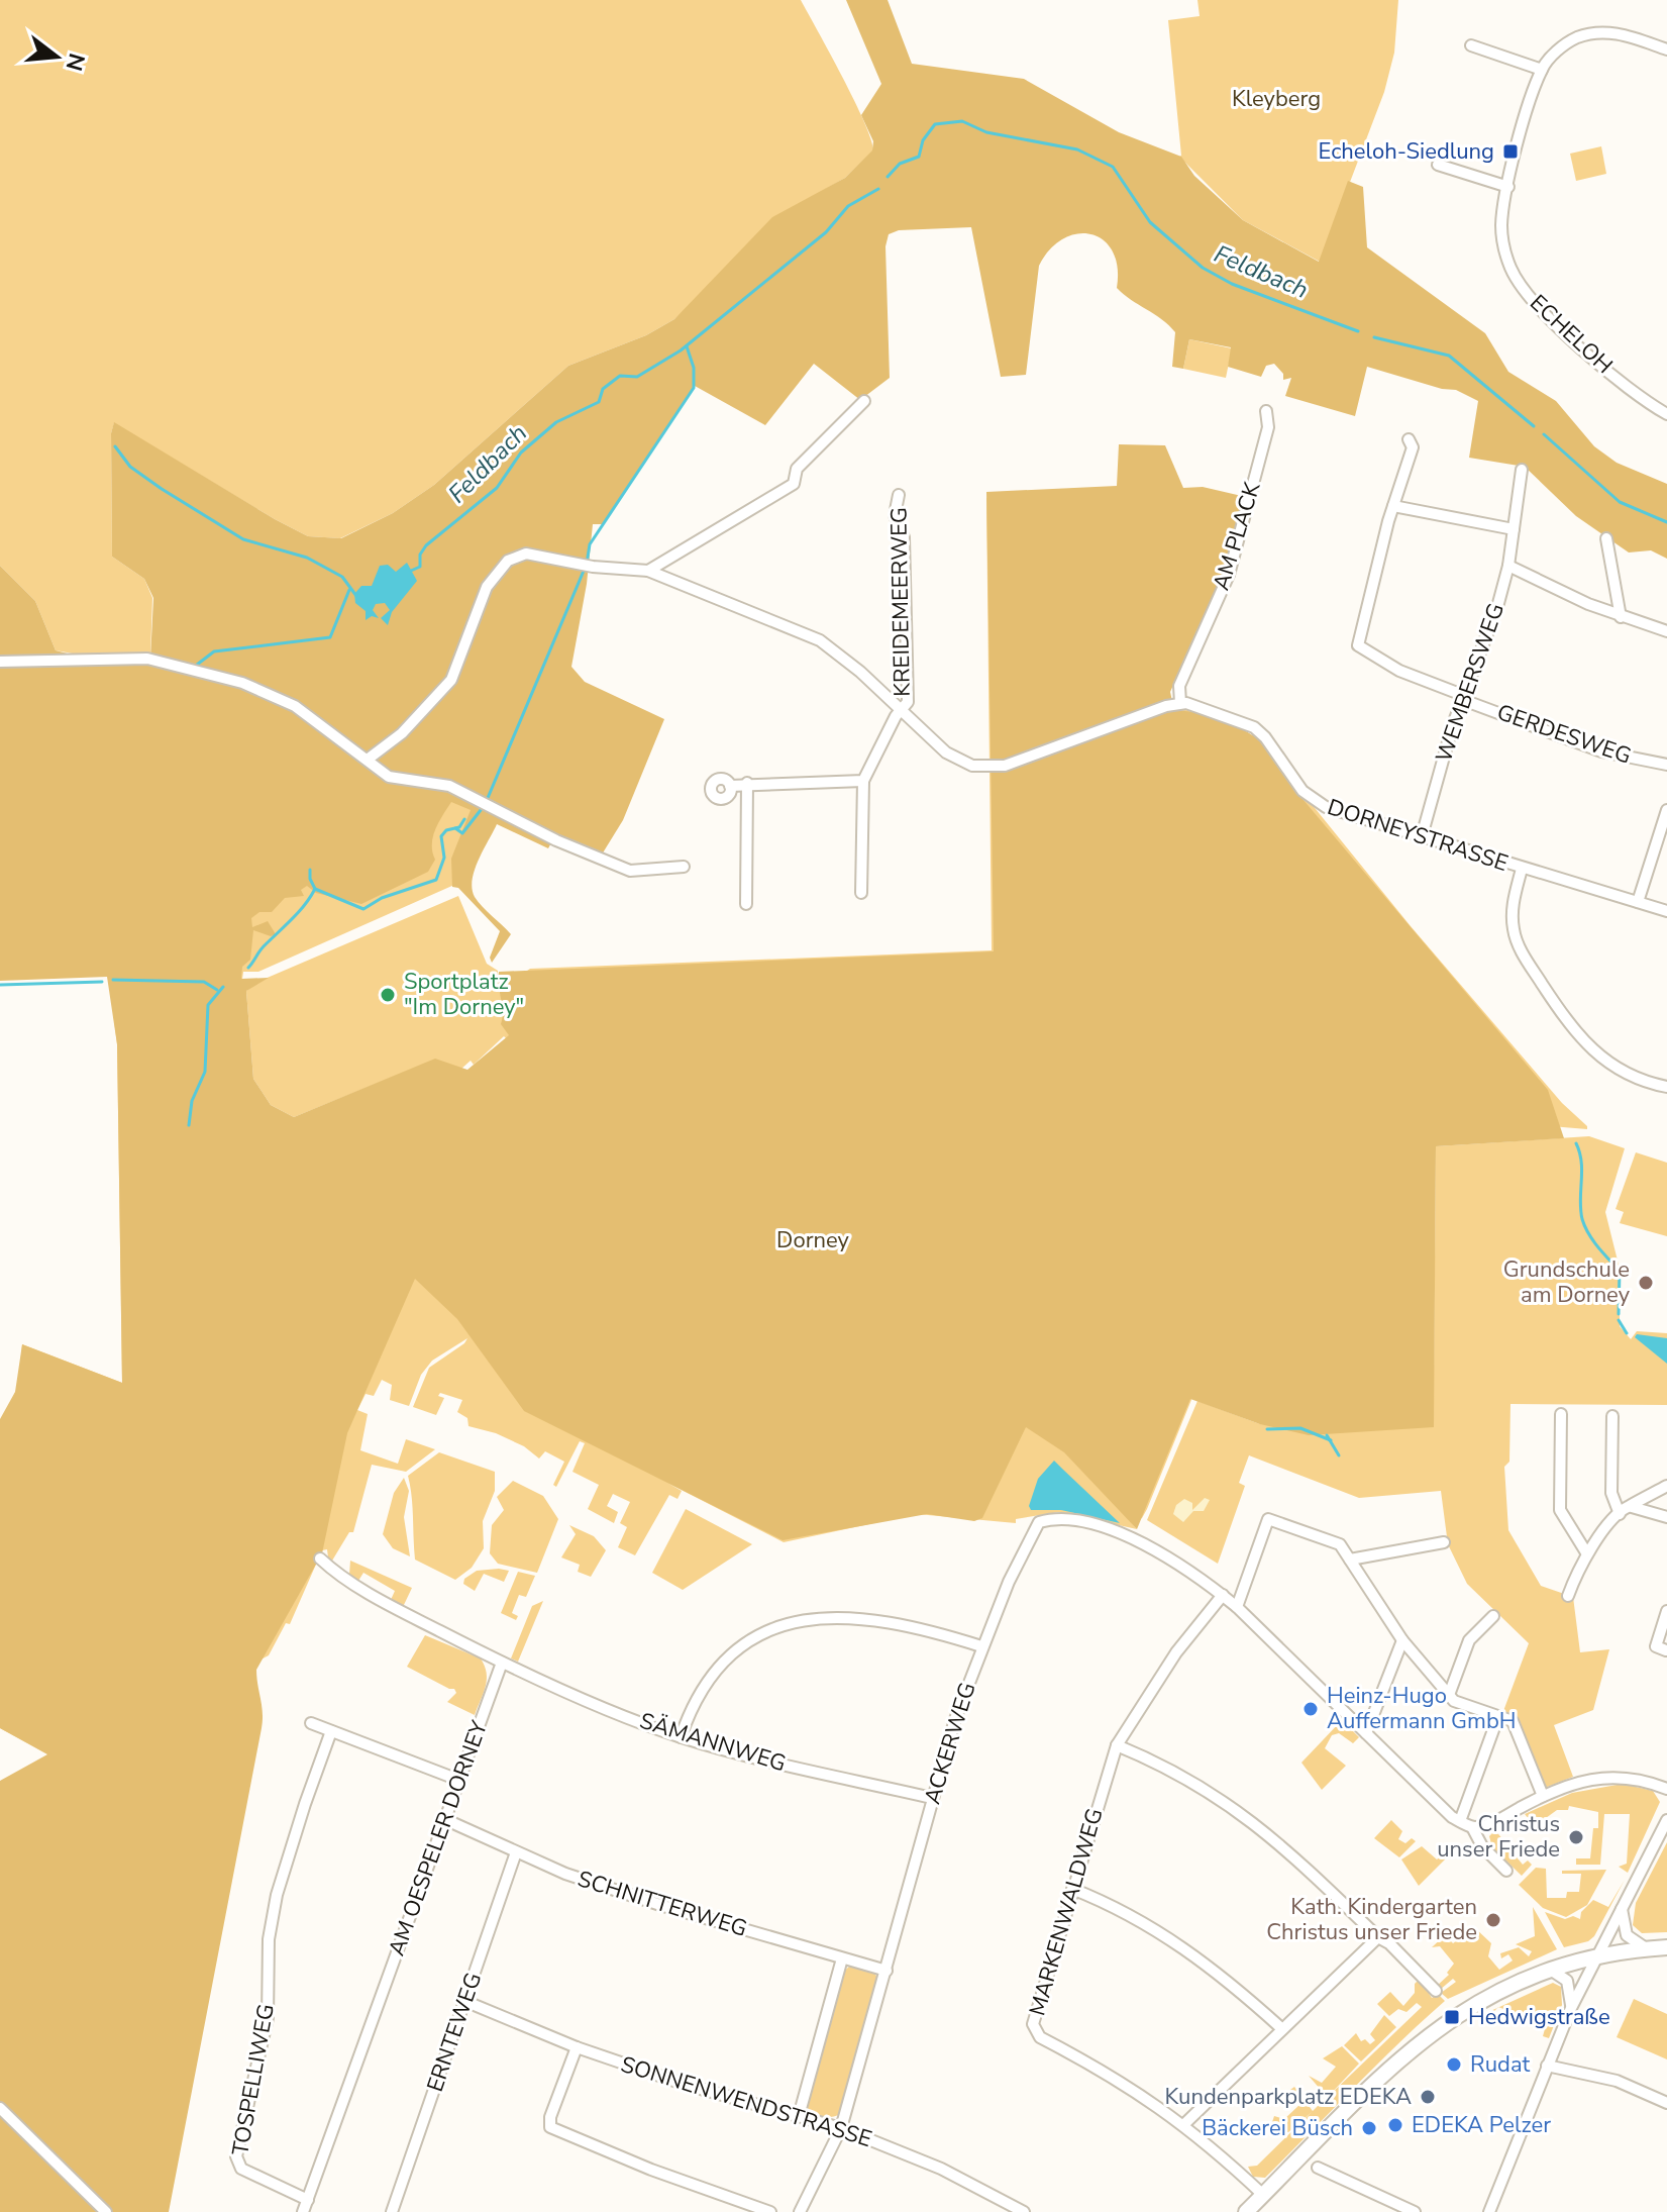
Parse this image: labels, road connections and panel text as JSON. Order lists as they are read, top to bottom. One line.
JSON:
{"streets":{"street":["ECHELOH","AM PLACK","KREIDEMEERWEG","WEMBERSWEG","GERDESWEG","DORNEYSTRASSE","SÄMANNWEG","ACKERWEG","AM OESPELER DORNEY","SCHNITTERWEG","MARKENWALDWEG","ERNTEWEG","TOSPELLIWEG","SONNENWENDSTRASSE"]},"crossings":[["AM PLACK","DORNEYSTRASSE"],["WEMBERSWEG","GERDESWEG"],["WEMBERSWEG","DORNEYSTRASSE"],["SÄMANNWEG","ACKERWEG"],["SÄMANNWEG","AM OESPELER DORNEY"],["ACKERWEG","SCHNITTERWEG"],["ACKERWEG","MARKENWALDWEG"],["ACKERWEG","SONNENWENDSTRASSE"],["AM OESPELER DORNEY","SCHNITTERWEG"],["AM OESPELER DORNEY","TOSPELLIWEG"],["SCHNITTERWEG","ERNTEWEG"],["ERNTEWEG","SONNENWENDSTRASSE"]],"water":["Feldbach"],"parks":["Kleyberg","Dorney"],"places":{"transit":["Echeloh-Siedlung","Hedwigstraße"],"other":["Sportplatz \"Im Dorney\"","Grundschule am Dorney","Heinz-Hugo Auffermann GmbH","Christus unser Friede","Kath. Kindergarten Christus unser Friede","Rudat","Kundenparkplatz EDEKA","EDEKA Pelzer","Bäckerei Büsch"]},"north":"right"}
